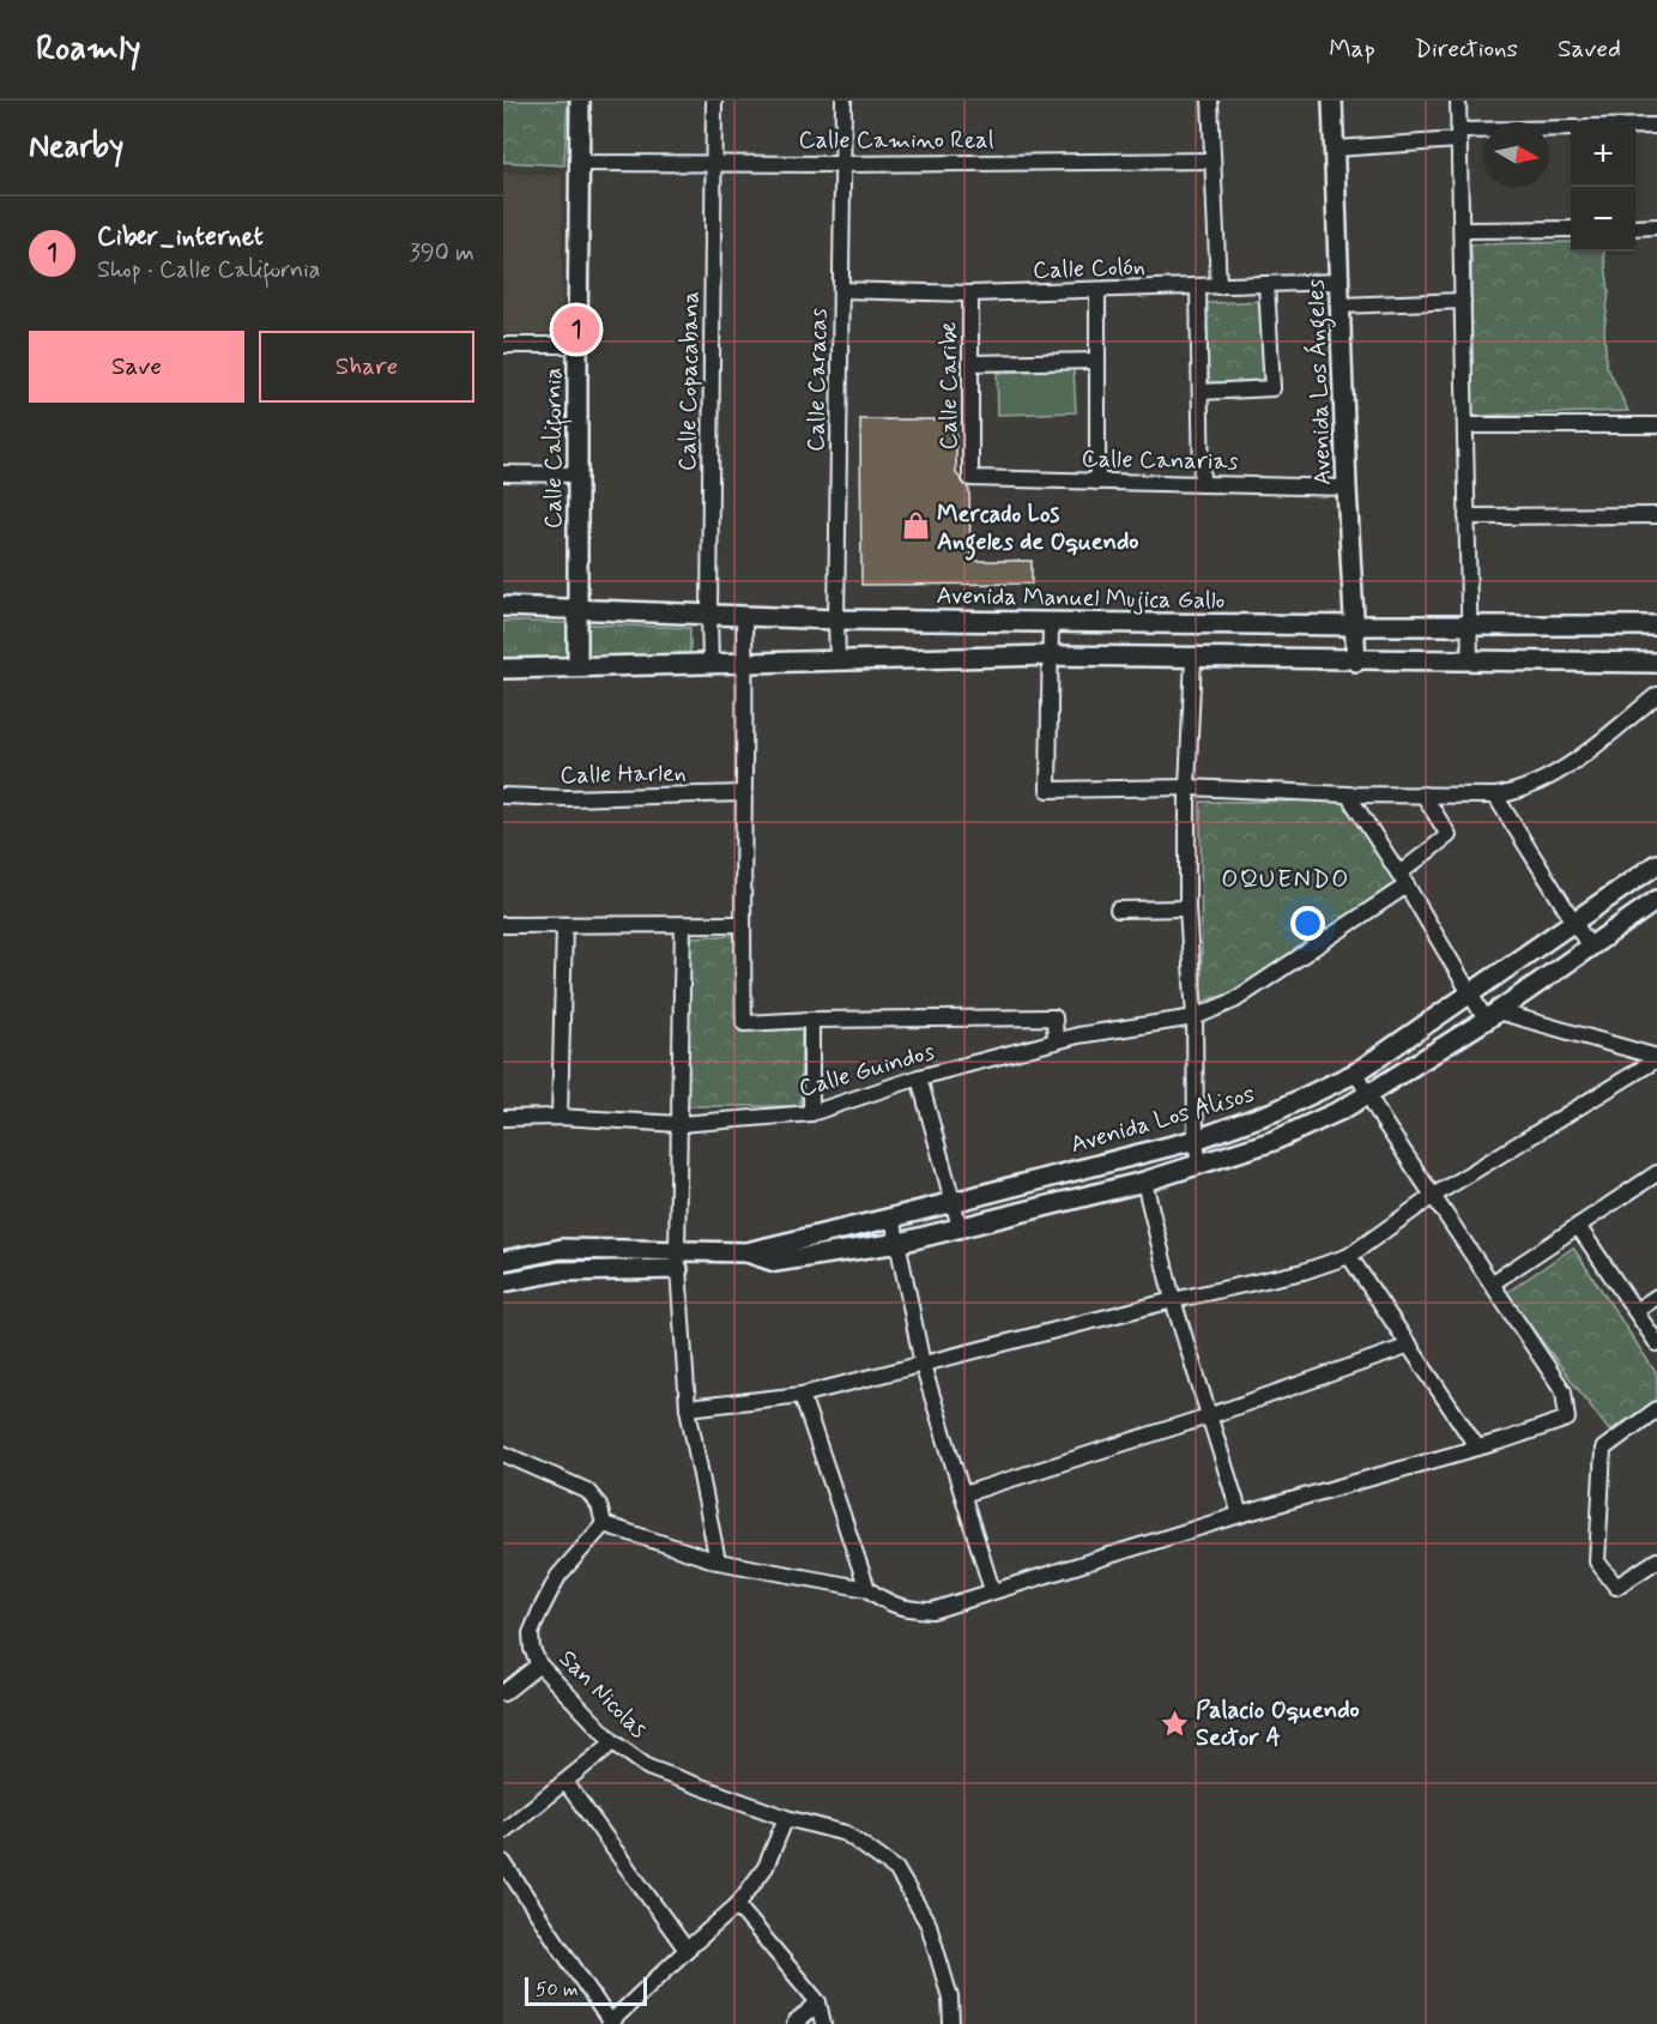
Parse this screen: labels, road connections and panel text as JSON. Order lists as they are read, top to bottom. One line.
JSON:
{"streets":{"street":["Calle Camino Real","Calle Colón","Calle Caracas","Calle Copacabana","Avenida Los Ángeles","Calle Caribe","Calle California","Calle Canarias","Avenida Manuel Mujica Gallo","Calle Harlen","Calle Guindos","Avenida Los Alisos","San Nicolas"]},"crossings":[["Calle Camino Real","Calle Caracas"],["Calle Camino Real","Calle Copacabana"],["Calle Camino Real","Calle California"],["Calle Colón","Calle Caracas"],["Calle Colón","Avenida Los Ángeles"],["Calle Colón","Calle Caribe"],["Calle Caracas","Avenida Manuel Mujica Gallo"],["Calle Copacabana","Avenida Manuel Mujica Gallo"],["Avenida Los Ángeles","Calle Canarias"],["Avenida Los Ángeles","Avenida Manuel Mujica Gallo"],["Calle Caribe","Calle Canarias"],["Calle California","Avenida Manuel Mujica Gallo"]],"districts":["OQUENDO"],"places":{"shop":["Mercado Los Angeles de Oquendo"],"place":["Palacio Oquendo Sector A"]},"scale_bar":"50 m","north":"right","page":{"header":"Roamly","nav":["Map","Directions","Saved"],"heading":"Nearby","map_buttons":["+","−"],"list":[{"mark":"1","name":"Ciber_internet","note":"Shop · Calle California","value":"390 m"}],"pins":"1","buttons":["Save","Share"],"scale":"50 m"}}
